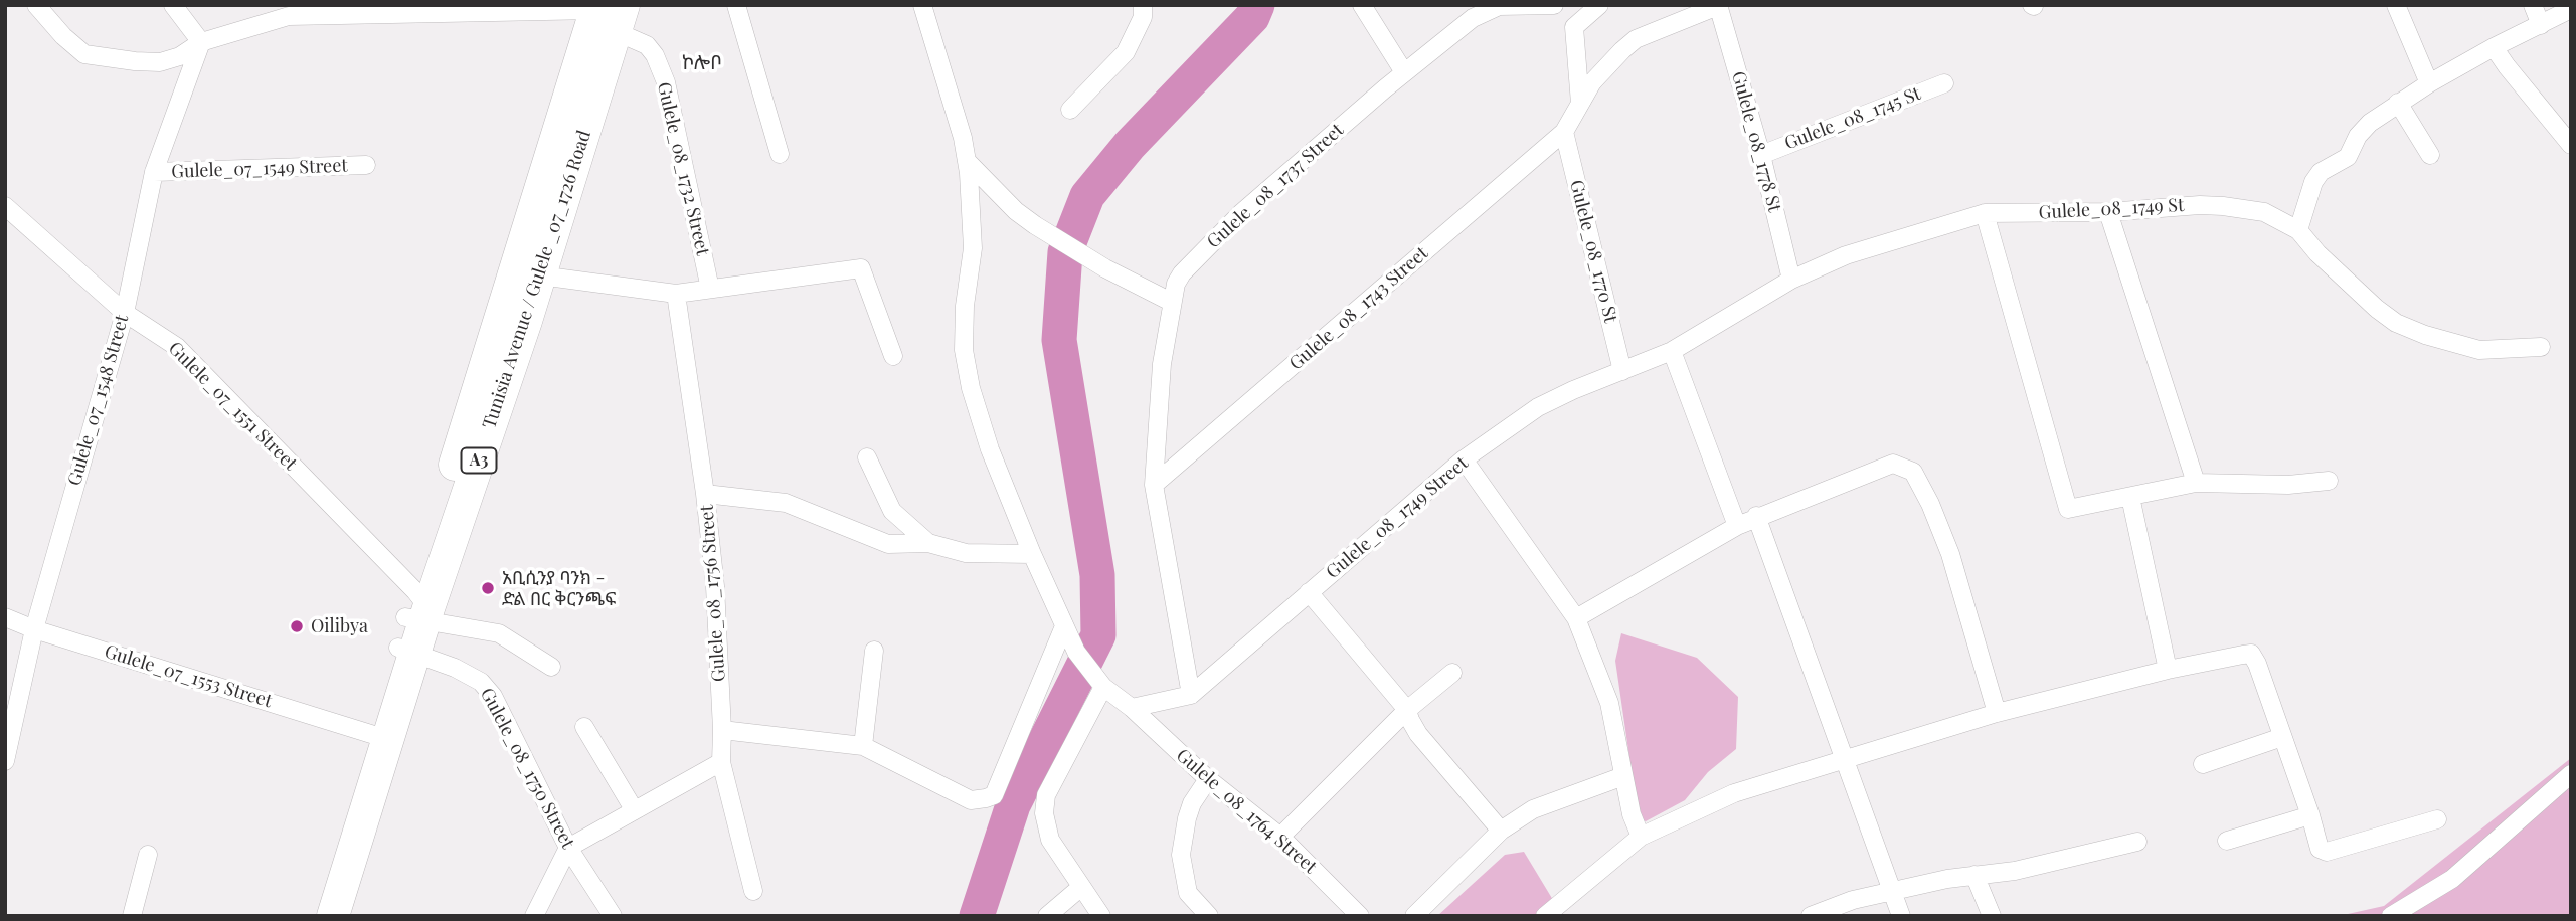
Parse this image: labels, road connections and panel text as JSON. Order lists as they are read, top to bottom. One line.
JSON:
{"streets":{"highway":["Tunisia Avenue / Gulele _07_1726 Road","A3"],"street":["Gulele_08_1745 St","Gulele_08_1778 St","Gulele_07_1549 Street","Gulele_08_1732 Street","Gulele_08_1737 Street","Gulele_08_1749 St","Gulele_08_1770 St","Gulele_08_1743 Street","Gulele_07_1548 Street","Gulele_07_1551 Street","Gulele_08_1749 Street","Gulele_08_1756 Street","Gulele_07_1553 Street","Gulele_08_1750 Street","Gulele_08_1764 Street"]},"crossings":[["Gulele_08_1745 St","Gulele_08_1778 St"],["Gulele_08_1778 St","Gulele_08_1749 St"],["Gulele_08_1778 St","Gulele_08_1743 Street"],["Gulele_07_1549 Street","Gulele_07_1548 Street"],["Gulele_08_1732 Street","Tunisia Avenue / Gulele _07_1726 Road"],["Gulele_08_1737 Street","Gulele_08_1743 Street"],["Gulele_08_1737 Street","Gulele_08_1749 Street"],["Gulele_08_1749 St","Gulele_08_1770 St"],["Gulele_08_1749 St","Gulele_08_1749 Street"],["Gulele_08_1770 St","Gulele_08_1743 Street"],["Gulele_08_1770 St","Gulele_08_1749 Street"],["Tunisia Avenue / Gulele _07_1726 Road","Gulele_07_1551 Street"],["Tunisia Avenue / Gulele _07_1726 Road","Gulele_07_1553 Street"],["Tunisia Avenue / Gulele _07_1726 Road","Gulele_08_1750 Street"],["Gulele_07_1548 Street","Gulele_07_1551 Street"],["Gulele_07_1548 Street","Gulele_07_1553 Street"]],"districts":["ኮሎቦ"],"places":["አቢሲንያ ባንክ - ድል በር ቅርንጫፍ","Oilibya"]}
